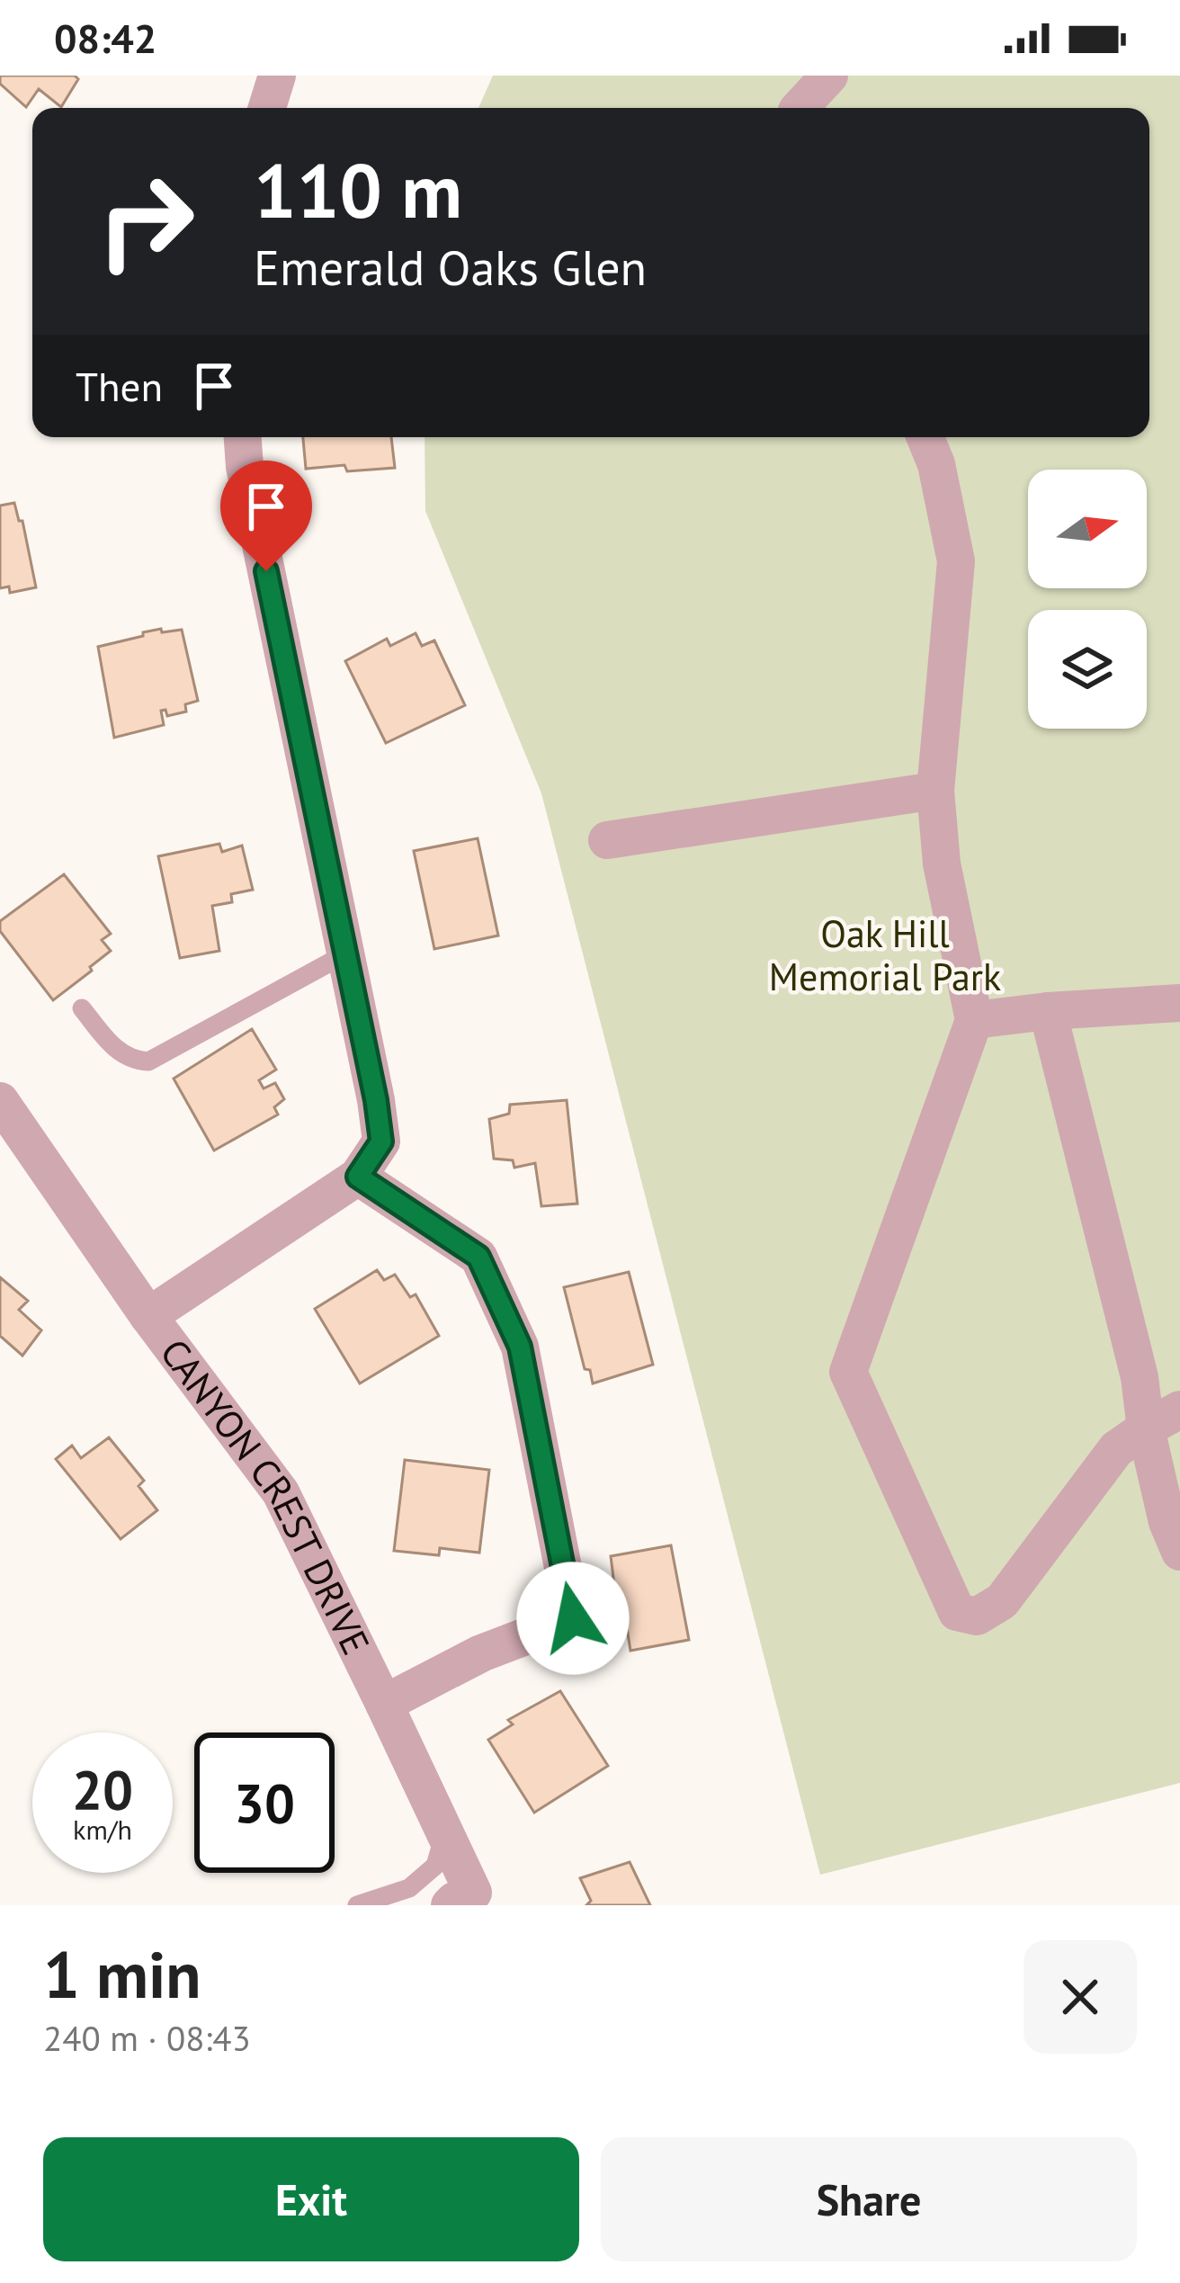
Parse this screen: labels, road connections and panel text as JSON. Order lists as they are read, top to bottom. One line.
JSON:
{"streets":{"street":["CANYON CREST DRIVE"]},"parks":["Oak Hill Memorial Park"],"north":"right","page":{"status":"08:42","turn":["110 m","Emerald Oaks Glen"],"then":"Then","speed":"20 km/h","limit":"30","heading":["1 min","240 m · 08:43"],"buttons":["Exit","Share"]}}
